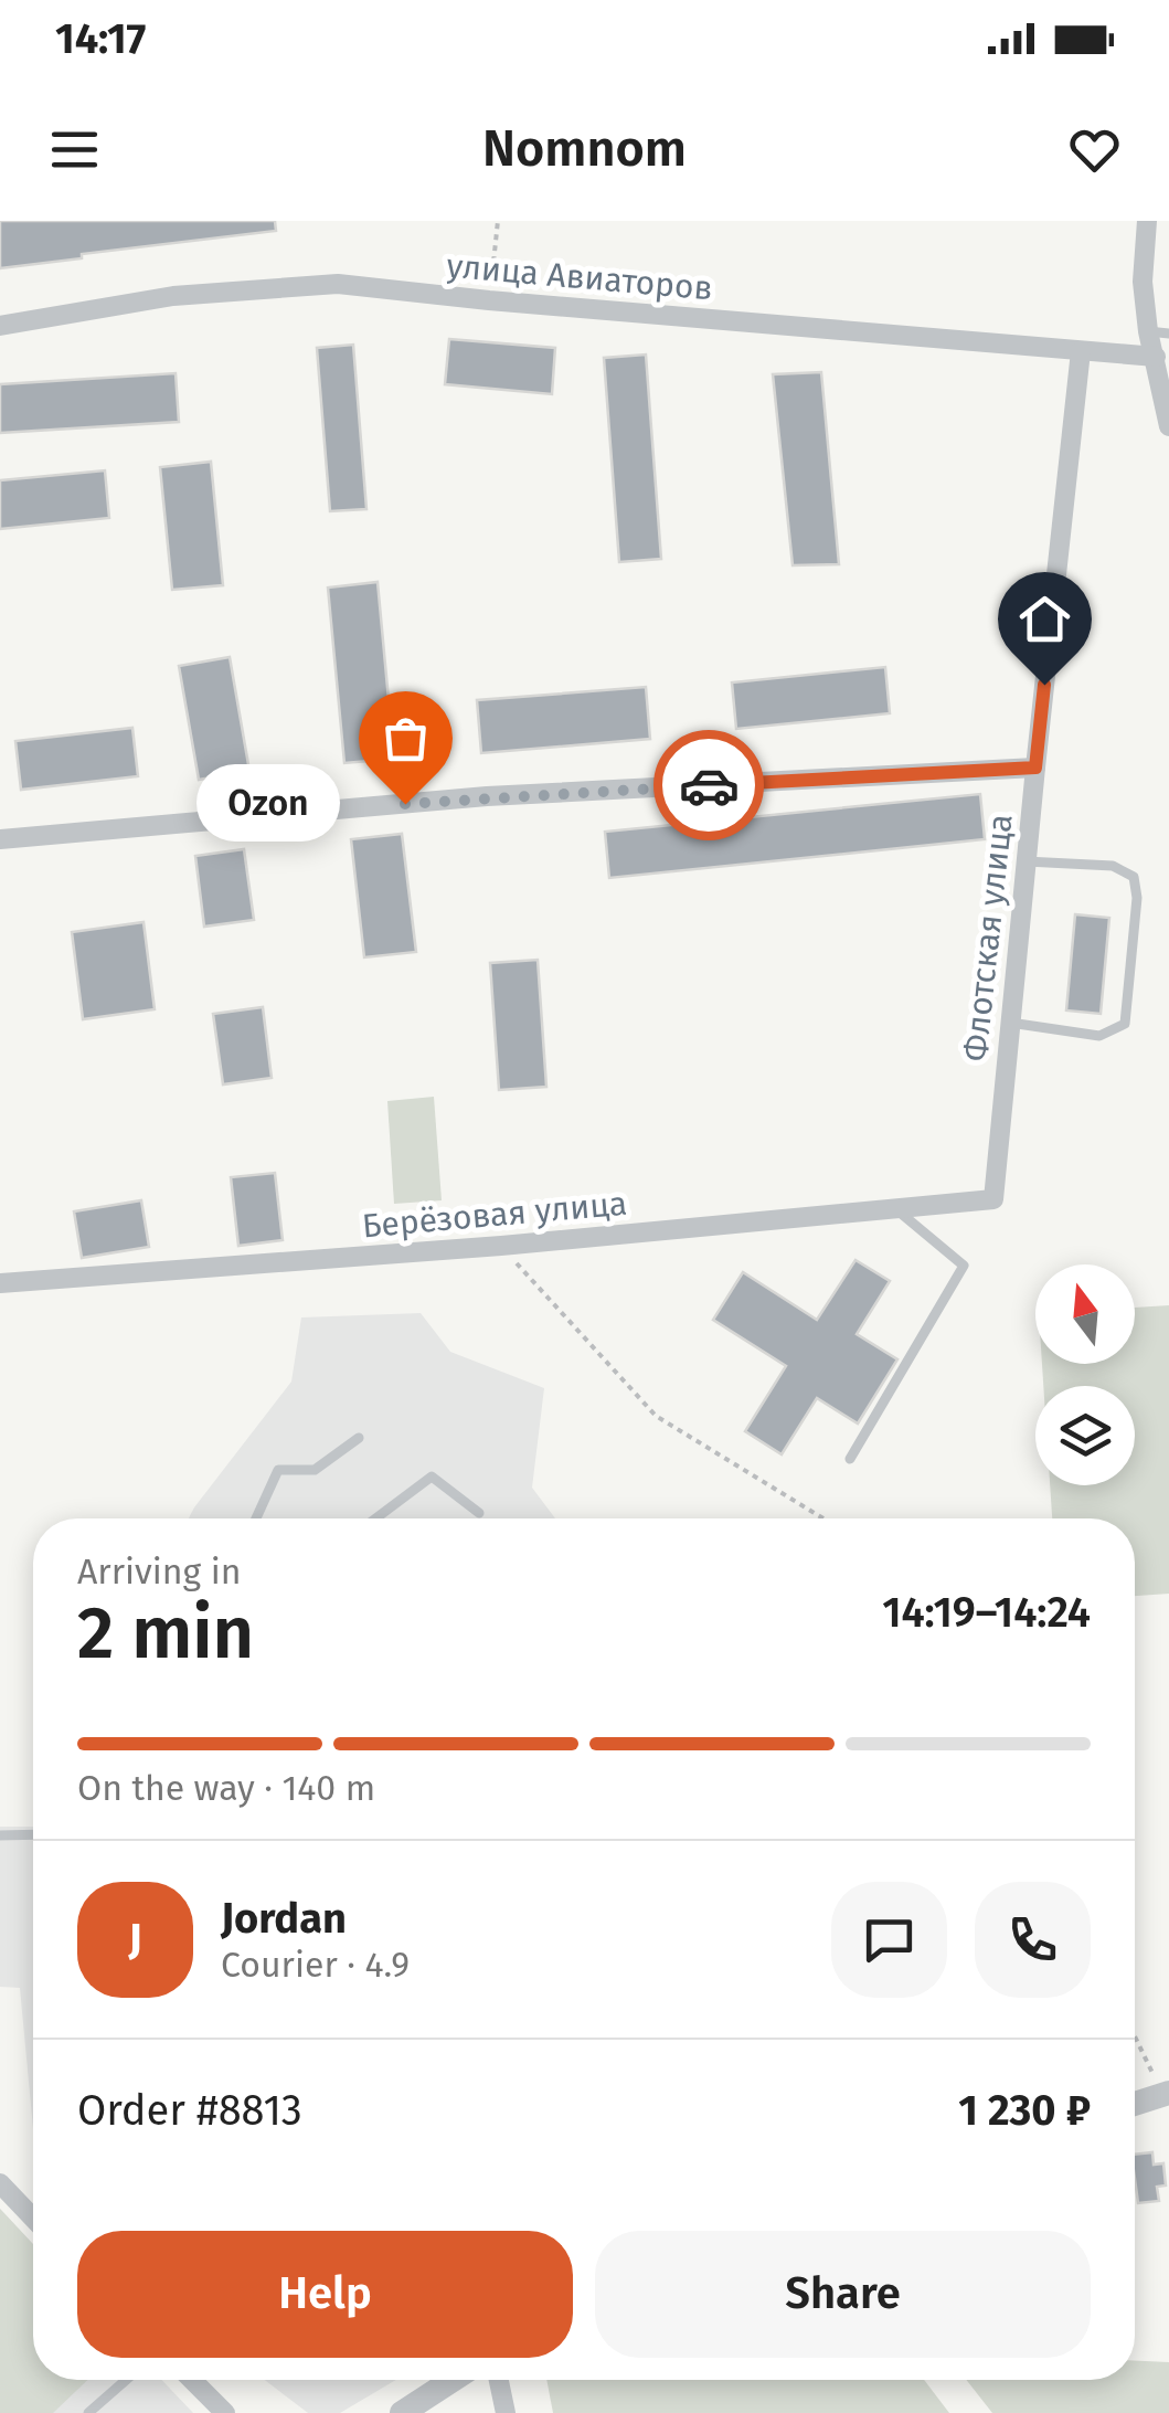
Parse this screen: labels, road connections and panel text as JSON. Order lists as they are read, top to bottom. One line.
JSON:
{"streets":{"street":["улица Авиаторов","Флотская улица","Берёзовая улица"]},"crossings":[["улица Авиаторов","Флотская улица"],["Флотская улица","Берёзовая улица"]],"places":["Ozon"],"north":"top","page":{"status":"14:17","header":"Nomnom","bubble":"Ozon","heading":["2 min","Arriving in","14:19–14:24"],"panel":["Jordan","Courier · 4.9","Order #8813","1 230 ₽"],"bar":"On the way · 140 m","round":"J","buttons":["Help","Share"]}}
